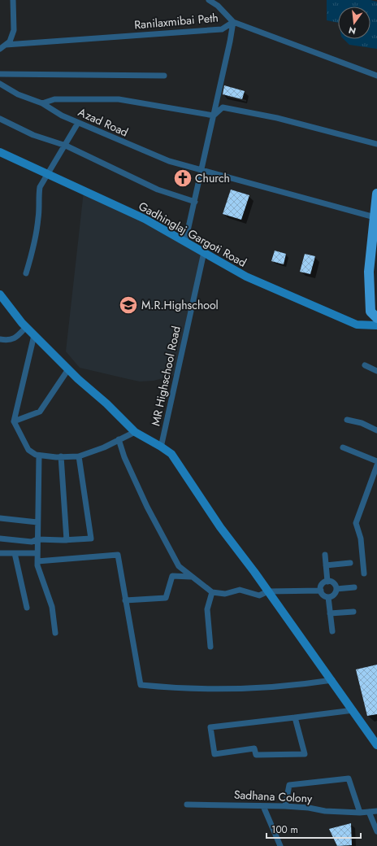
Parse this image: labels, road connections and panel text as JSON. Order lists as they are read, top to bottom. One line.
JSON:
{"streets":{"street":["Ranilaxmibai Peth","Azad Road","Gadhinglaj Gargoti Road","MR Highschool Road","Sadhana Colony"]},"crossings":[["Gadhinglaj Gargoti Road","MR Highschool Road"]],"places":{"church":["Church"],"school or university":["M.R.Highschool"]},"scale_bar":"100 m","north":"bottom"}
